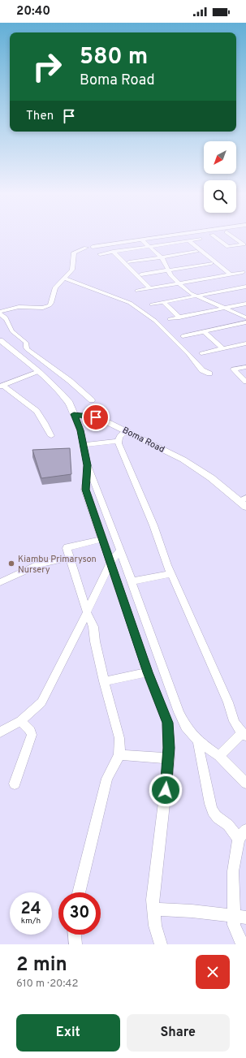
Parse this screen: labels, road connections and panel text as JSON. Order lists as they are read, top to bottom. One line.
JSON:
{"streets":{"main road":["Boma Road"]},"places":["Kiambu Primaryson Nursery"],"north":"bottom left","page":{"status":"20:40","turn":["580 m","Boma Road"],"then":"Then","speed":"24 km/h","limit":"30","heading":["2 min","610 m · 20:42"],"buttons":["Exit","Share"]}}
